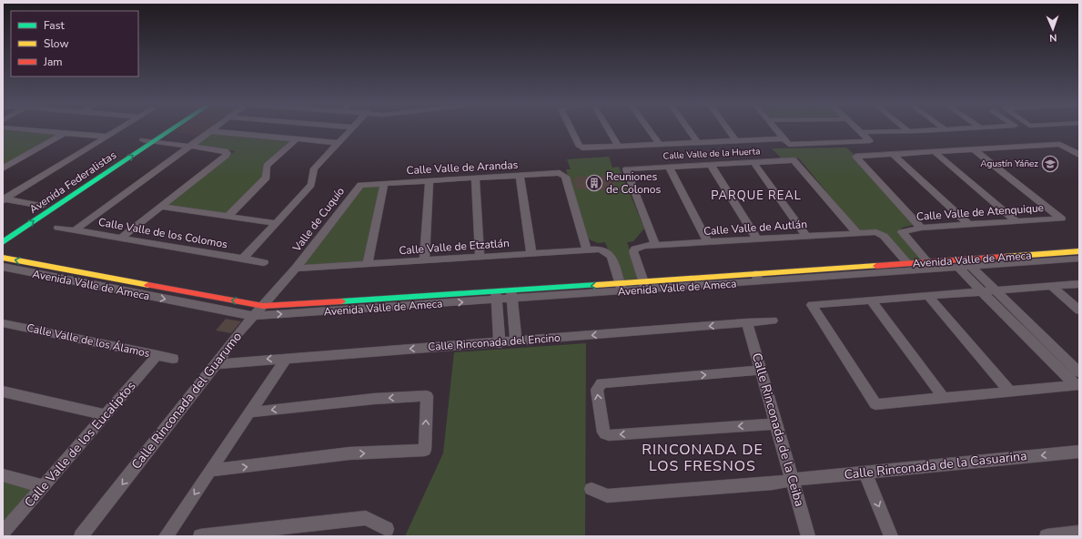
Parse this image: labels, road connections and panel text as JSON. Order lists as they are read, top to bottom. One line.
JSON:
{"streets":{"street":["Calle Valle de la Huerta","Calle Valle de Arandas","Avenida Federalistas","Calle Valle de Atenquique","Valle de Cuquío","Calle Valle de Autlán","Calle Valle de los Colomos","Calle Valle de Etzatlán","Avenida Valle de Ameca","Calle Valle de los Álamos","Calle Rinconada del Encino","Calle Rinconada del Guarumo","Calle Rinconada de la Ceiba","Calle Valle de los Eucaliptos","Calle Rinconada de la Casuarina"]},"crossings":[["Calle Valle de la Huerta","Calle Valle de Autlán"],["Calle Valle de Arandas","Valle de Cuquío"],["Calle Valle de Arandas","Calle Valle de Etzatlán"],["Calle Valle de Atenquique","Avenida Valle de Ameca"],["Valle de Cuquío","Calle Valle de Etzatlán"],["Valle de Cuquío","Calle Rinconada del Guarumo"],["Calle Valle de Autlán","Avenida Valle de Ameca"],["Calle Valle de Etzatlán","Avenida Valle de Ameca"],["Calle Valle de Etzatlán","Calle Rinconada del Guarumo"],["Avenida Valle de Ameca","Calle Rinconada del Guarumo"],["Calle Valle de los Álamos","Calle Valle de los Eucaliptos"],["Calle Rinconada del Encino","Calle Rinconada del Guarumo"],["Calle Rinconada del Encino","Calle Rinconada de la Ceiba"],["Calle Rinconada de la Ceiba","Calle Rinconada de la Casuarina"]],"one_way":["Calle Rinconada del Encino"],"districts":["PARQUE REAL","RINCONADA DE LOS FRESNOS"],"places":{"school or university":["Agustín Yáñez"],"building":["Reuniones de Colonos"]},"legend":["Fast","Slow","Jam"],"north":"bottom"}
